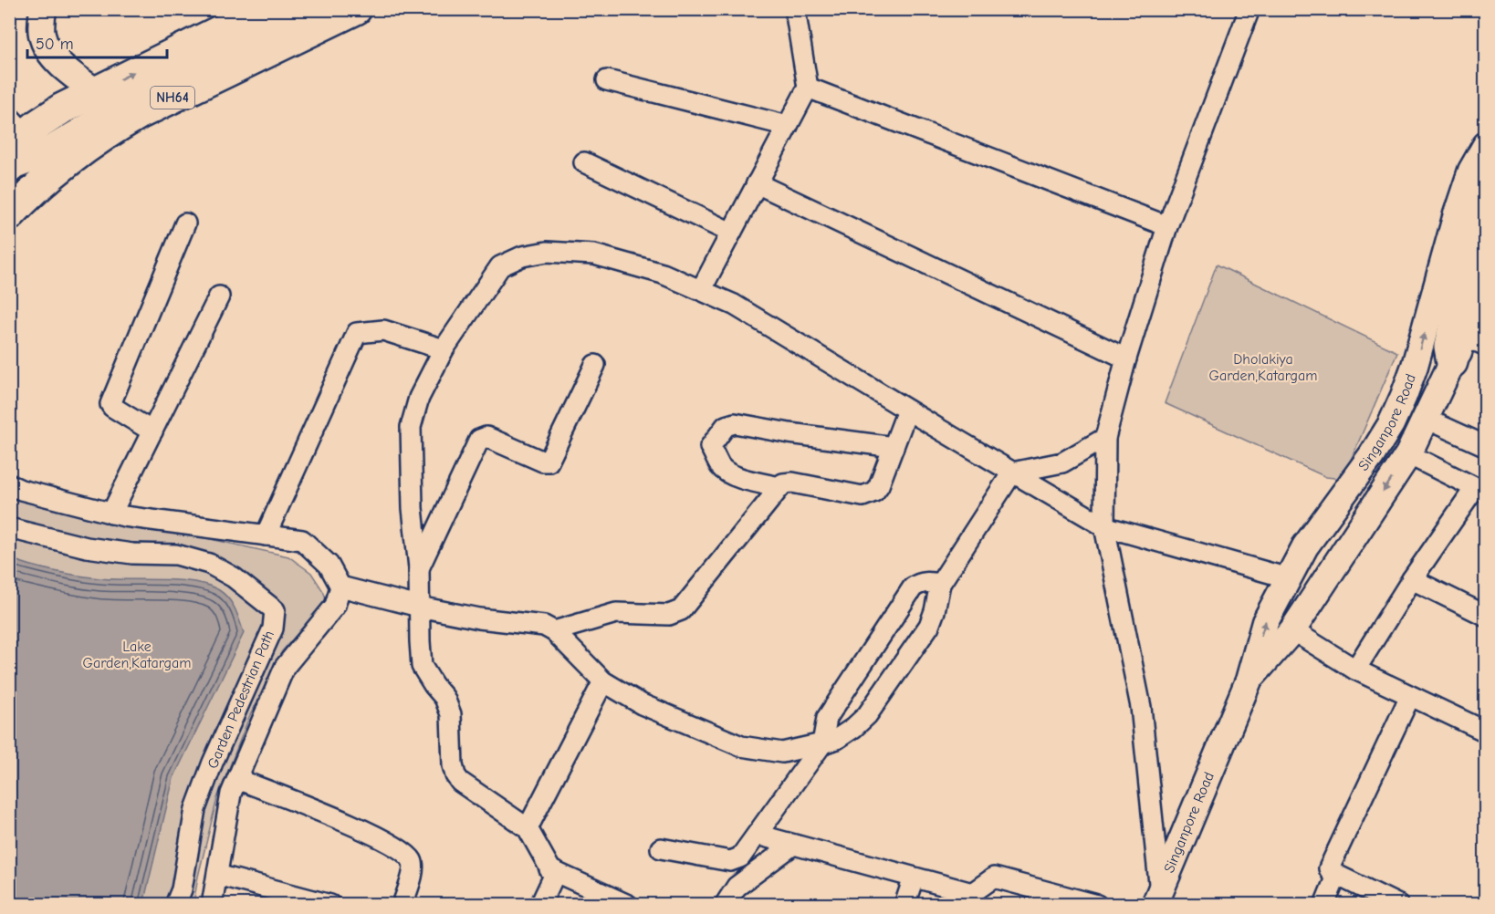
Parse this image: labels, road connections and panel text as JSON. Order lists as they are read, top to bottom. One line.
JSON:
{"streets":{"highway":["NH64"],"main road":["Singanpore Road"],"street":["Garden Pedestrian Path"]},"parks":["Dholakiya Garden,Katargam","Lake Garden,Katargam"],"scale_bar":"50 m"}
